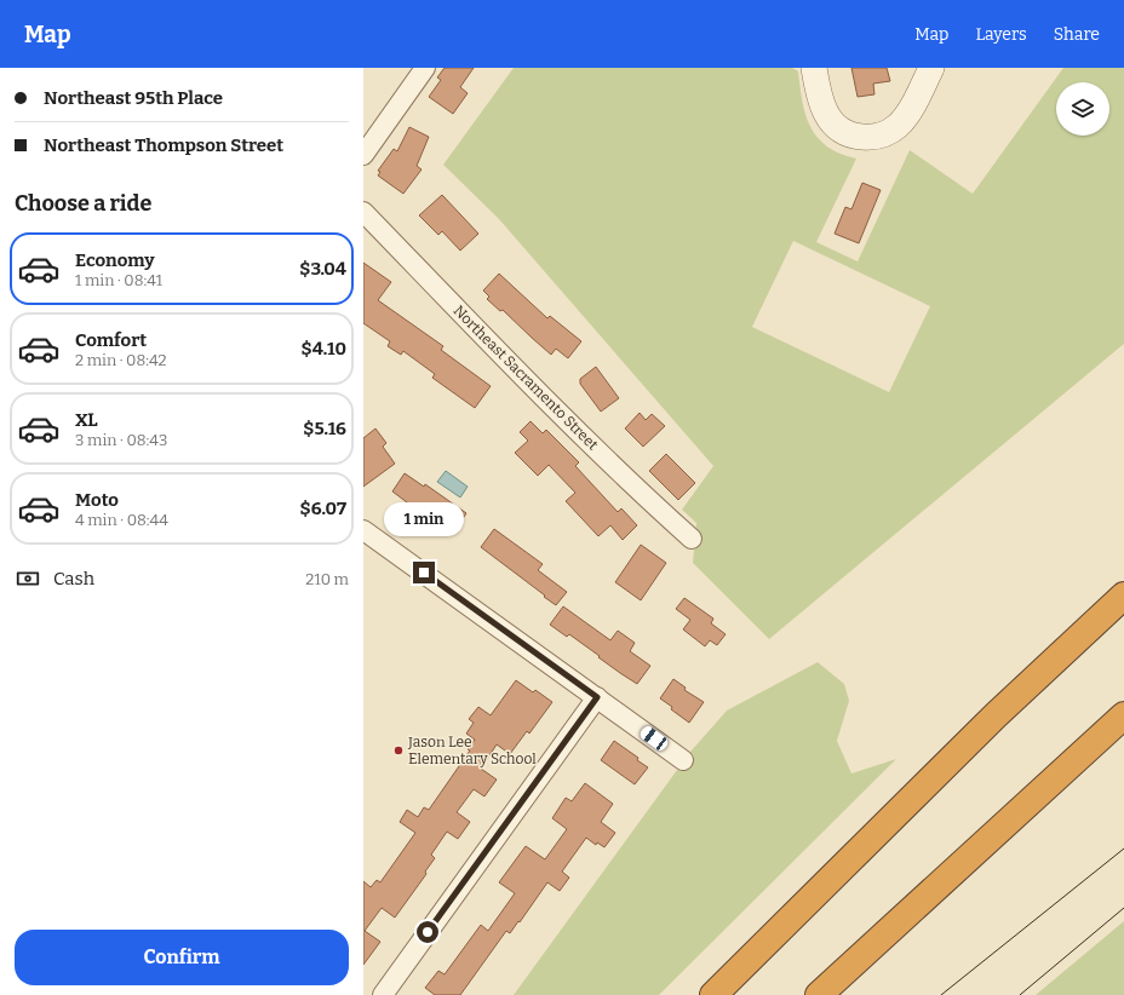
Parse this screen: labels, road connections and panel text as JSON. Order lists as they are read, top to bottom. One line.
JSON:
{"streets":{"street":["Northeast Sacramento Street"]},"places":["Jason Lee Elementary School"],"page":{"header":"Map","nav":["Map","Layers","Share"],"banner":["Northeast 95th Place","Northeast Thompson Street"],"heading":"Choose a ride","list":[{"name":"Economy","note":"1 min · 08:41","value":"$3.04"},{"name":"Comfort","note":"2 min · 08:42","value":"$4.10"},{"name":"XL","note":"3 min · 08:43","value":"$5.16"},{"name":"Moto","note":"4 min · 08:44","value":"$6.07"}],"bubble":"1 min","pay":["Cash","210 m"],"buttons":"Confirm"}}
